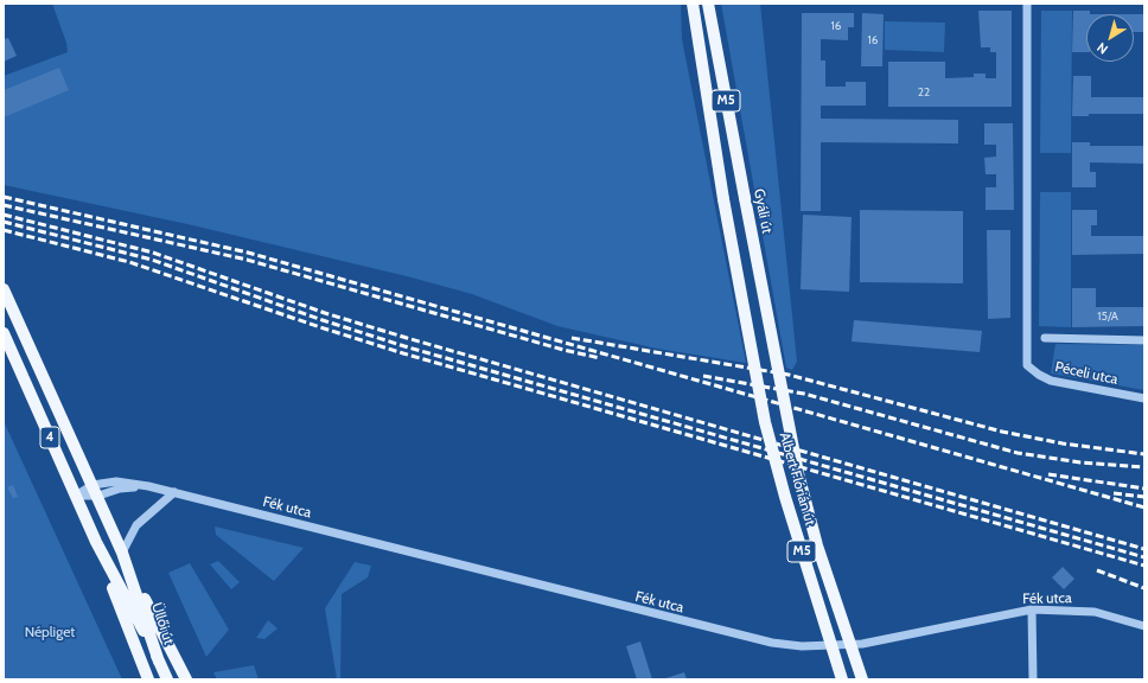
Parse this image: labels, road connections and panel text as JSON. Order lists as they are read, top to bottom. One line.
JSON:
{"streets":{"main road":["M5","Gyáli út","4","Albert Flórián út","Üllői út"],"street":["Péceli utca","Fék utca"]},"crossings":[["Gyáli út","Albert Flórián út"],["Fék utca","Üllői út"]],"parks":["Népliget"],"house_numbers":["16","16","22","15/A"],"north":"bottom left"}
